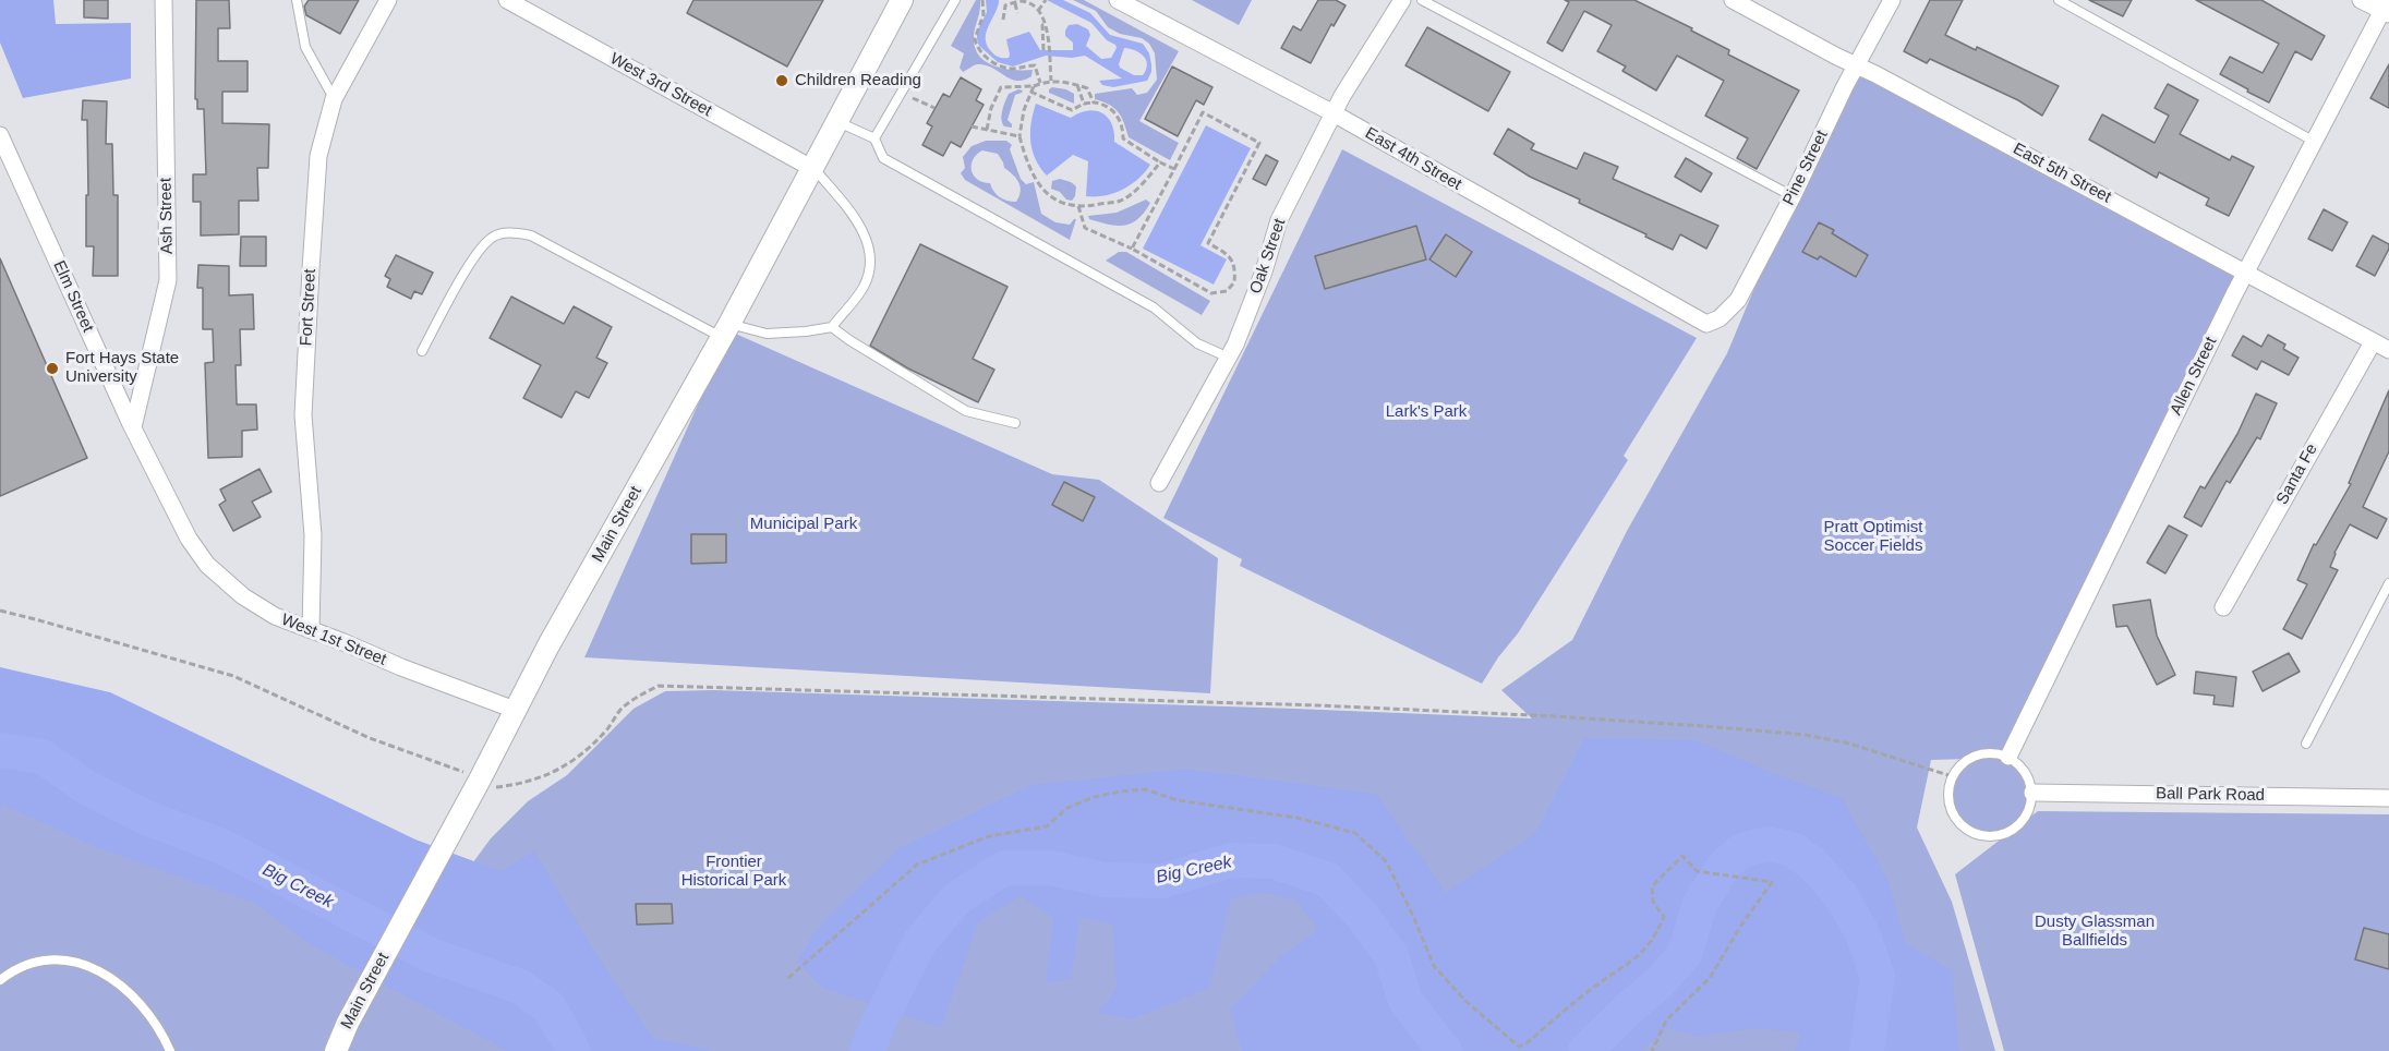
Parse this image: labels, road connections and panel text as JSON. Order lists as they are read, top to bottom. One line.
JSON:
{"streets":{"street":["West 3rd Street","East 4th Street","Pine Street","East 5th Street","Ash Street","Oak Street","Elm Street","Fort Street","Allen Street","Santa Fe","Main Street","West 1st Street","Ball Park Road"]},"crossings":[["West 3rd Street","Main Street"],["East 4th Street","Pine Street"],["East 4th Street","Oak Street"],["Pine Street","East 5th Street"],["East 5th Street","Allen Street"],["East 5th Street","Santa Fe"],["Ash Street","Elm Street"],["Elm Street","West 1st Street"],["Fort Street","West 1st Street"],["Allen Street","Ball Park Road"],["Main Street","West 1st Street"]],"water":["Big Creek"],"parks":["Lark's Park","Municipal Park","Pratt Optimist Soccer Fields","Frontier Historical Park","Dusty Glassman Ballfields"],"places":["Children Reading","Fort Hays State University"]}
